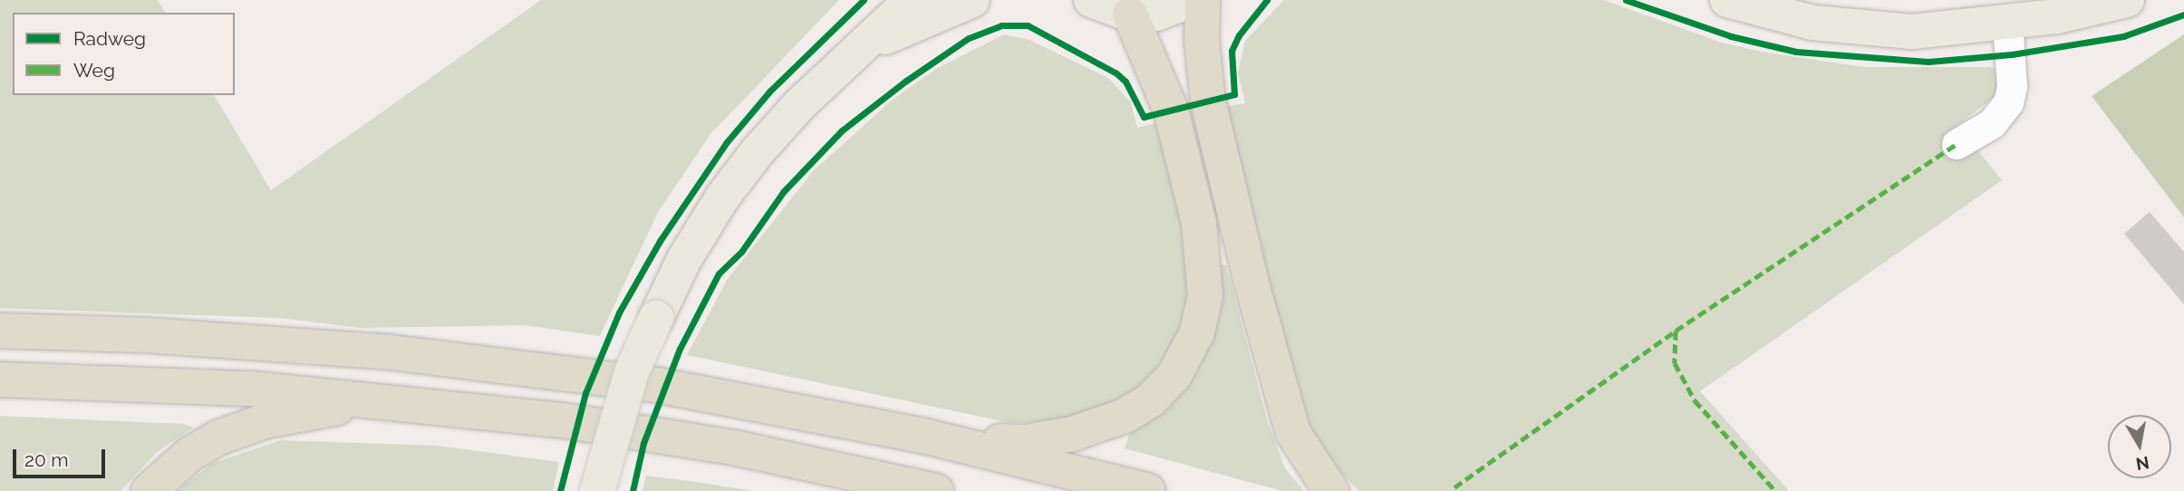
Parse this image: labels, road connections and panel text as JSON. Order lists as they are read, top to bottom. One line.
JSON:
{"legend":["Radweg","Weg"],"scale_bar":"20 m","north":"bottom"}
